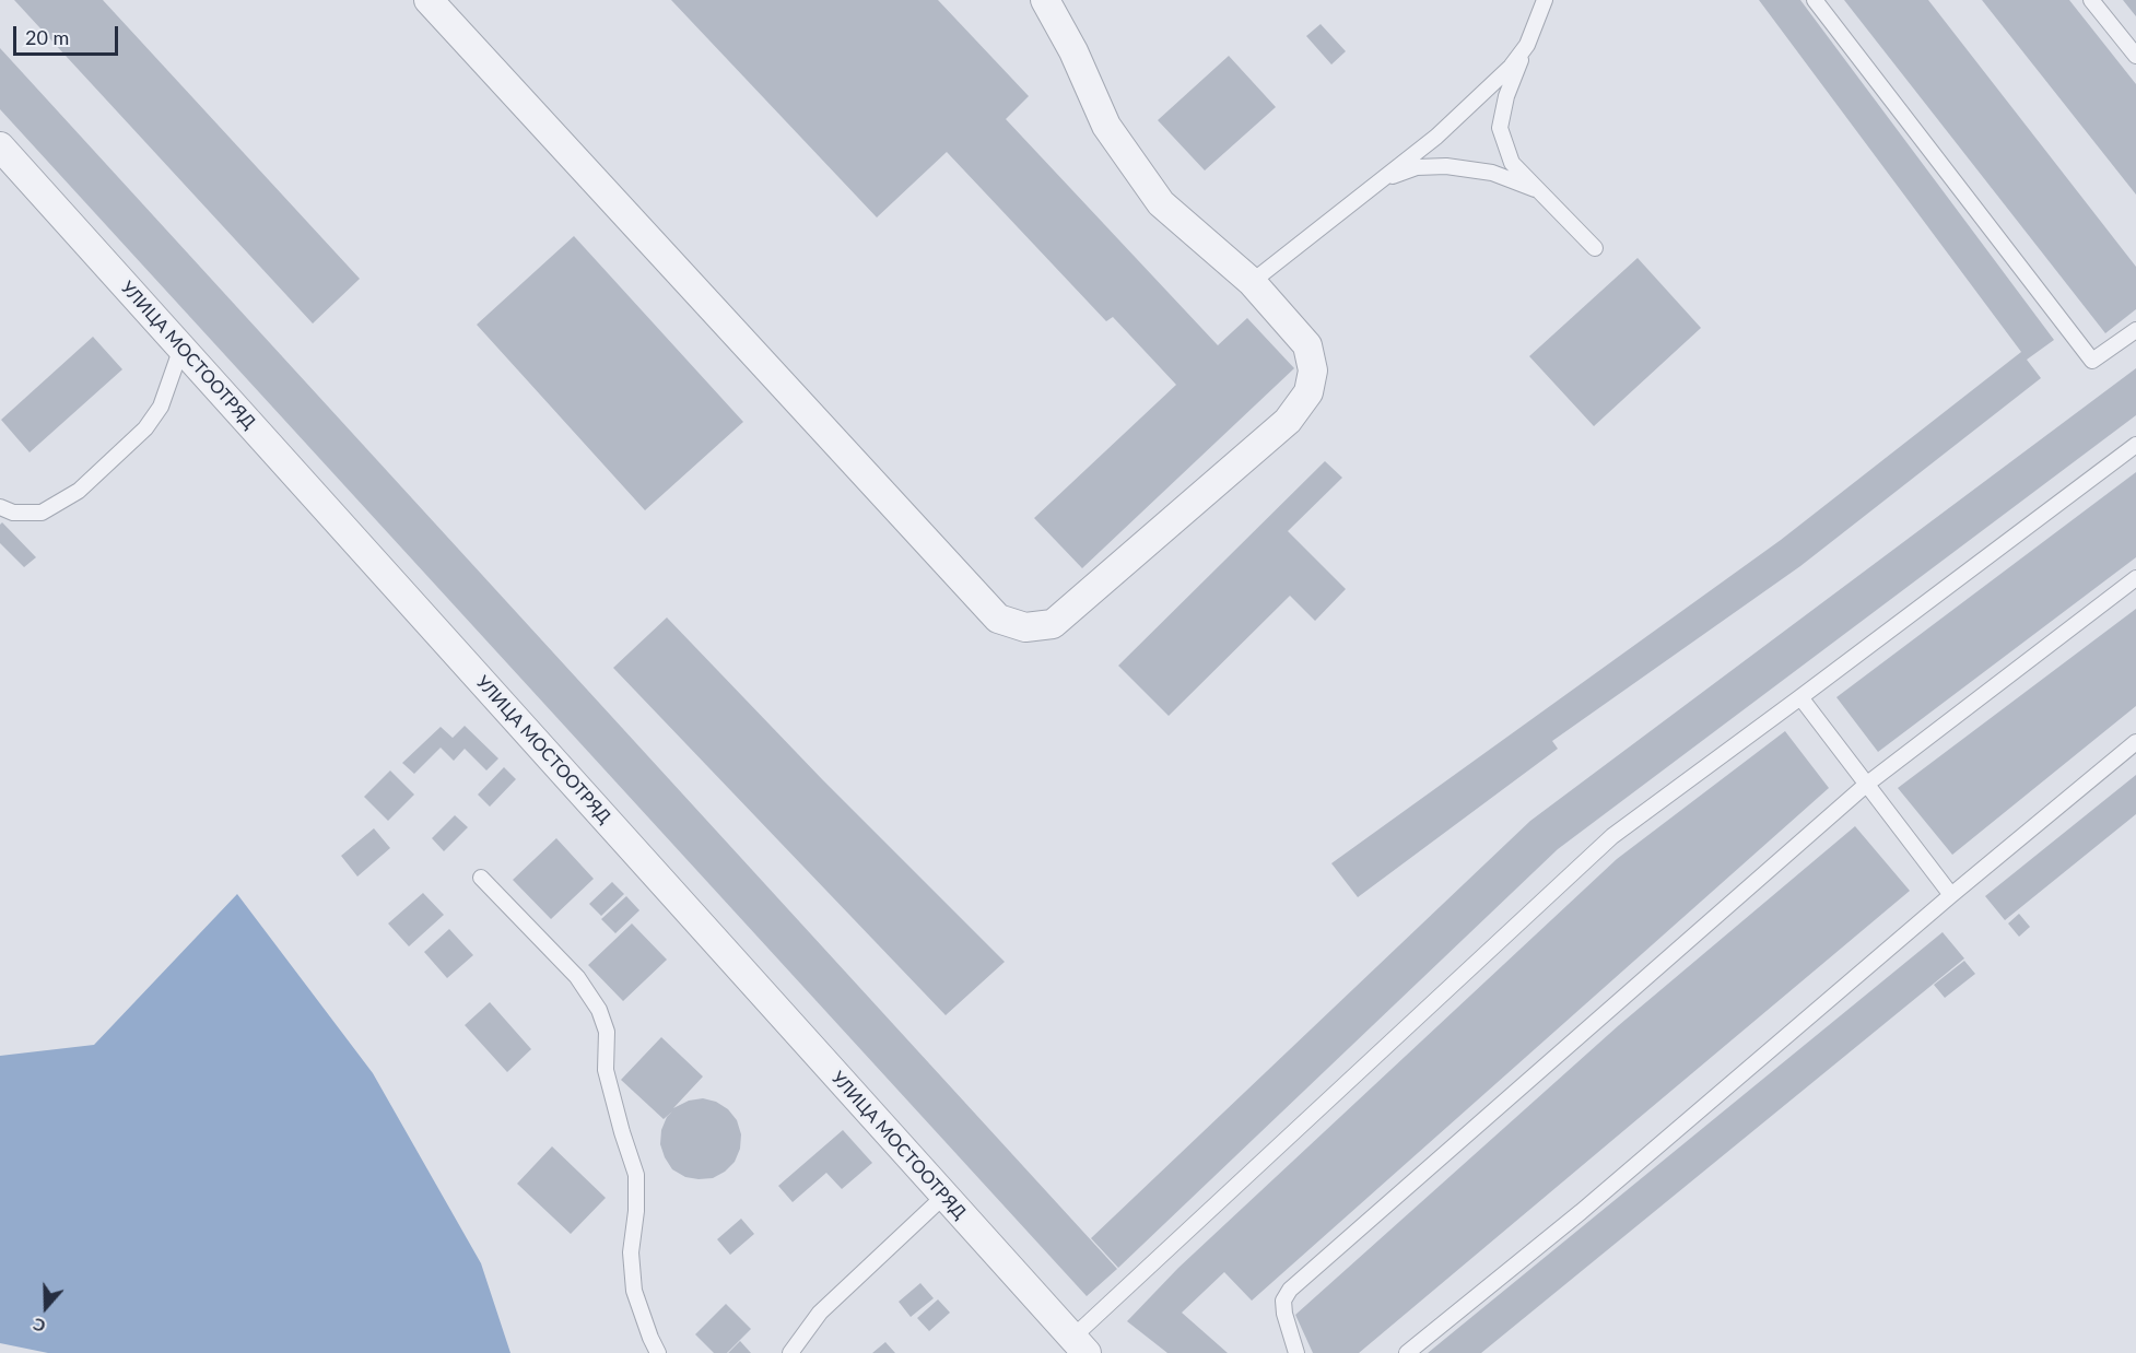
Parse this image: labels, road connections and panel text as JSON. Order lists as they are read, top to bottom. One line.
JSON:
{"streets":{"street":["УЛИЦА МОСТООТРЯД"]},"scale_bar":"20 m","north":"bottom"}
